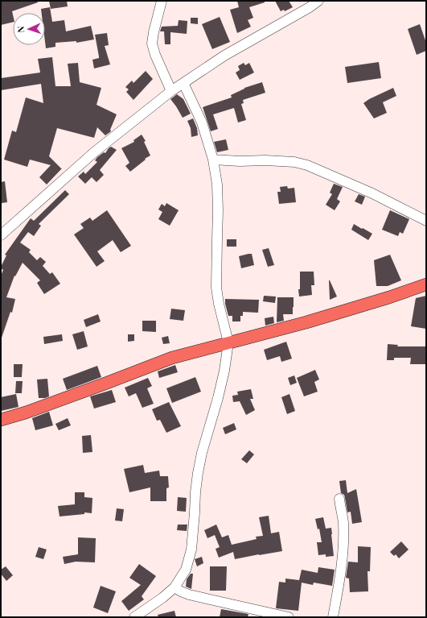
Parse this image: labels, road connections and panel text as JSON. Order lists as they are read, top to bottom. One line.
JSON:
{"north":"left"}
